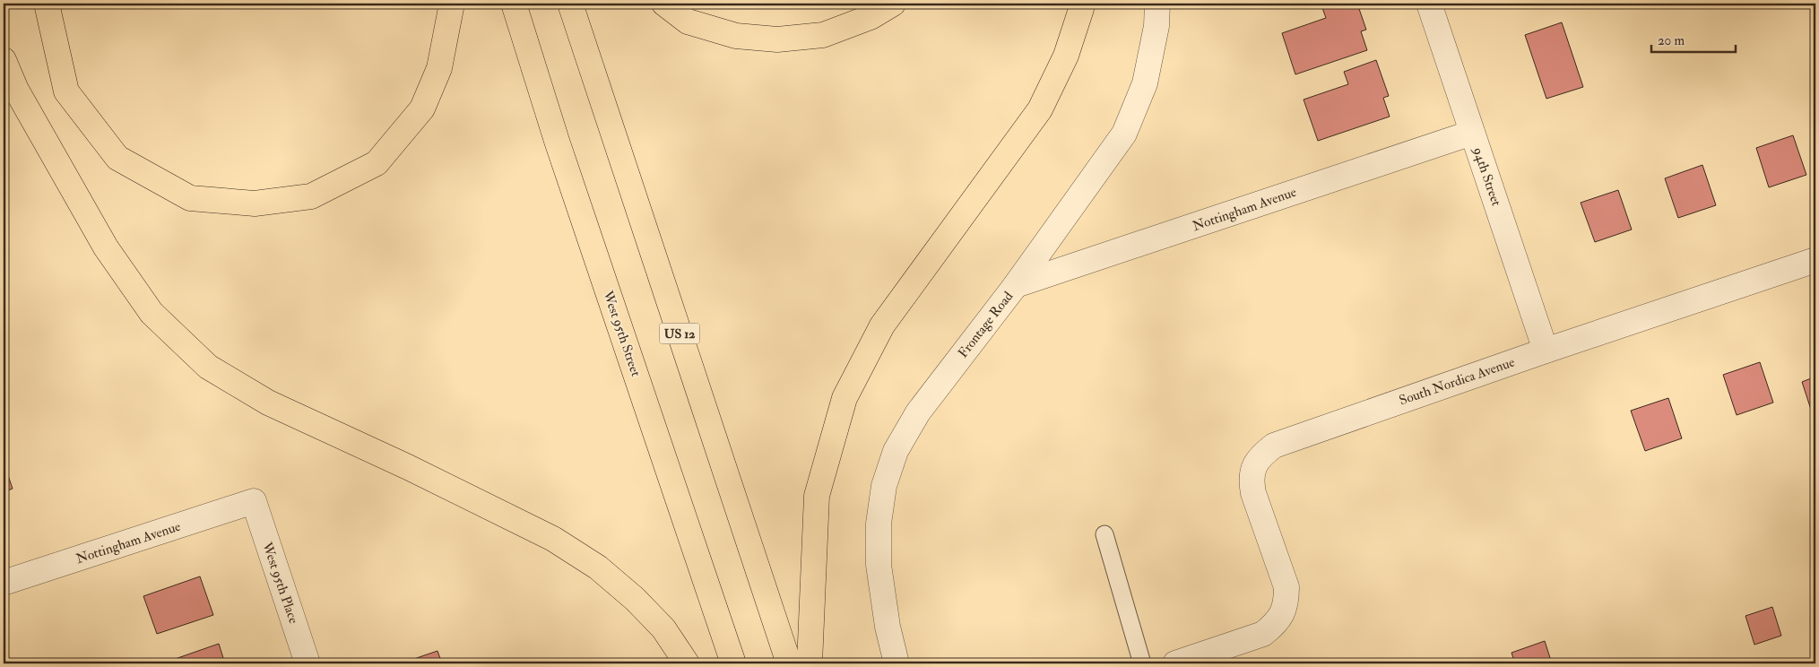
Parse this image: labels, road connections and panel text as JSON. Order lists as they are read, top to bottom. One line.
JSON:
{"streets":{"main road":["West 95th Street","US 12"],"street":["94th Street","Nottingham Avenue","Frontage Road","South Nordica Avenue","West 95th Place"]},"crossings":[["94th Street","Nottingham Avenue"],["94th Street","South Nordica Avenue"],["Nottingham Avenue","Frontage Road"],["Nottingham Avenue","West 95th Place"]],"scale_bar":"20 m"}
